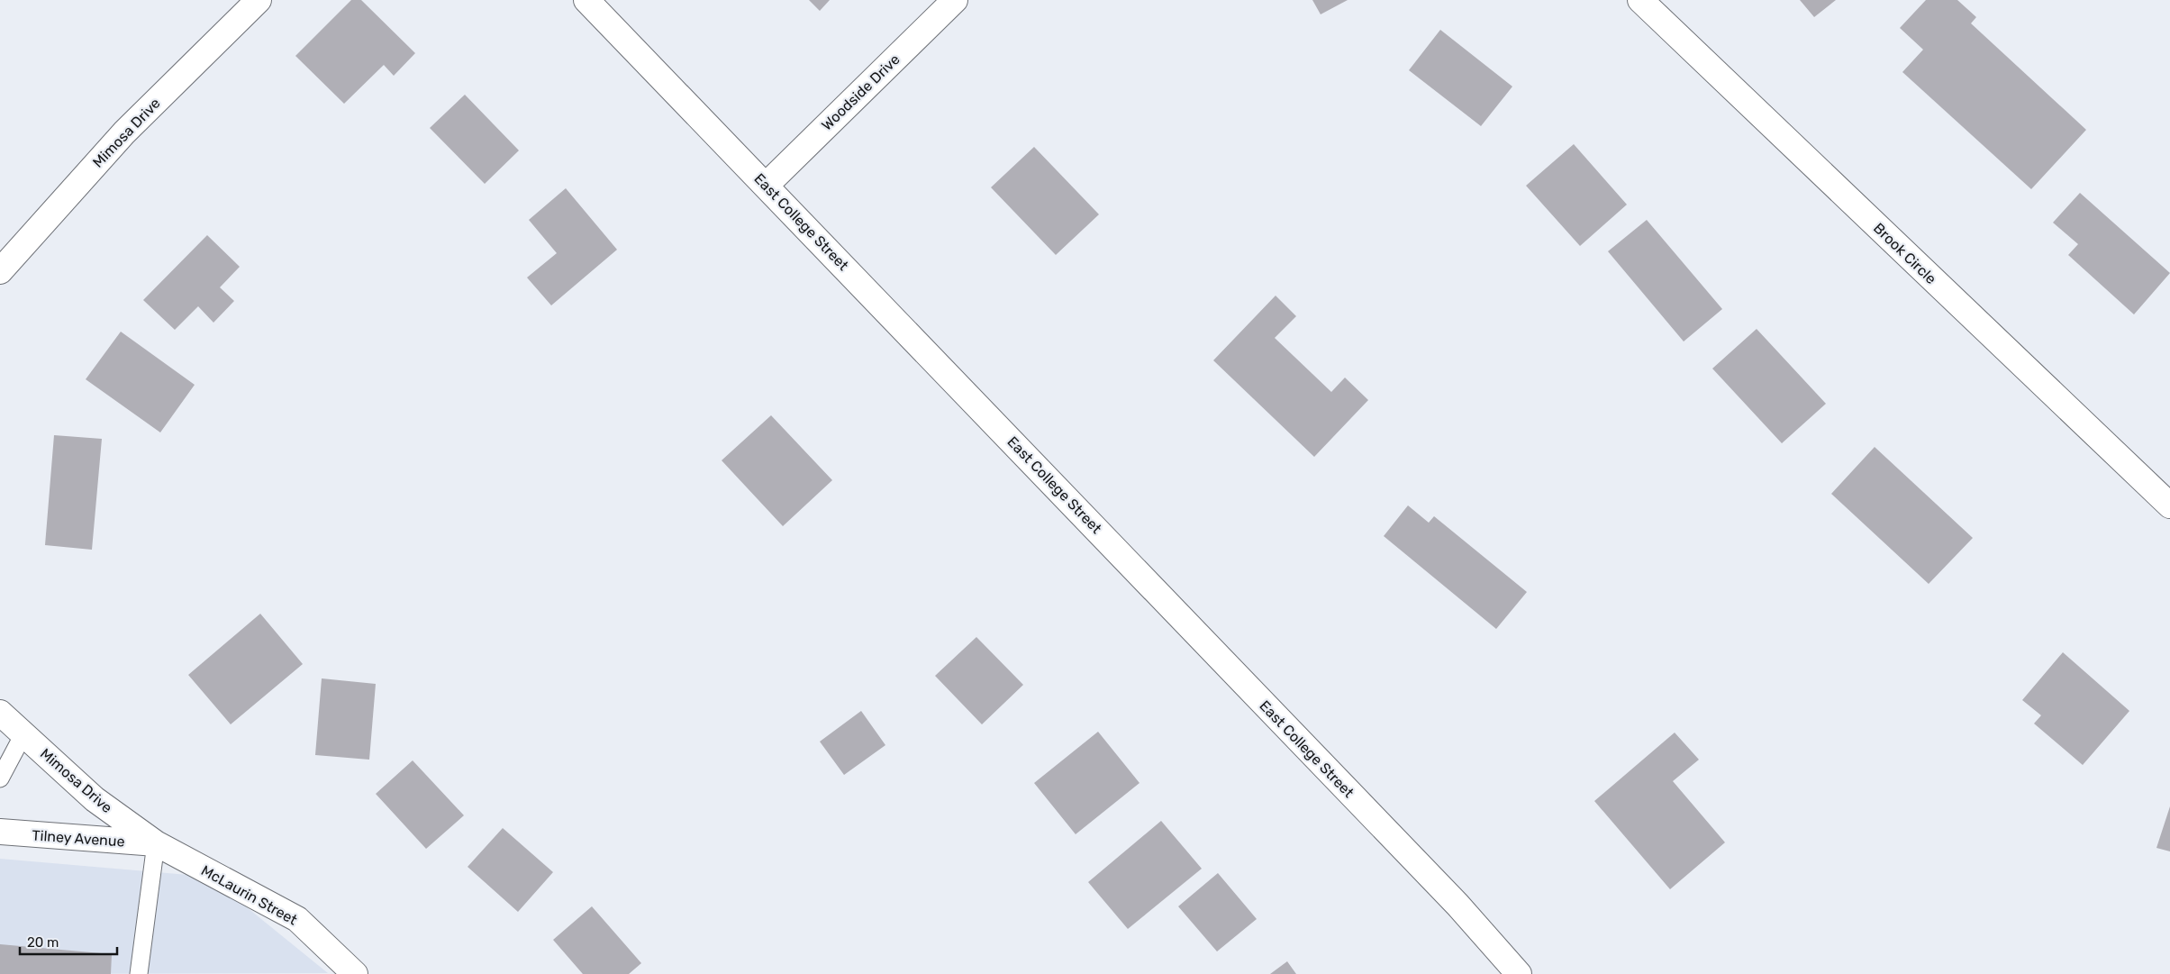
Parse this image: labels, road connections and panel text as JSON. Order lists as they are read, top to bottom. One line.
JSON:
{"streets":{"street":["Woodside Drive","Mimosa Drive","East College Street","Brook Circle","Tilney Avenue","McLaurin Street"]},"crossings":[["Woodside Drive","East College Street"],["Mimosa Drive","Tilney Avenue"],["Mimosa Drive","McLaurin Street"],["Tilney Avenue","McLaurin Street"]],"scale_bar":"20 m"}
